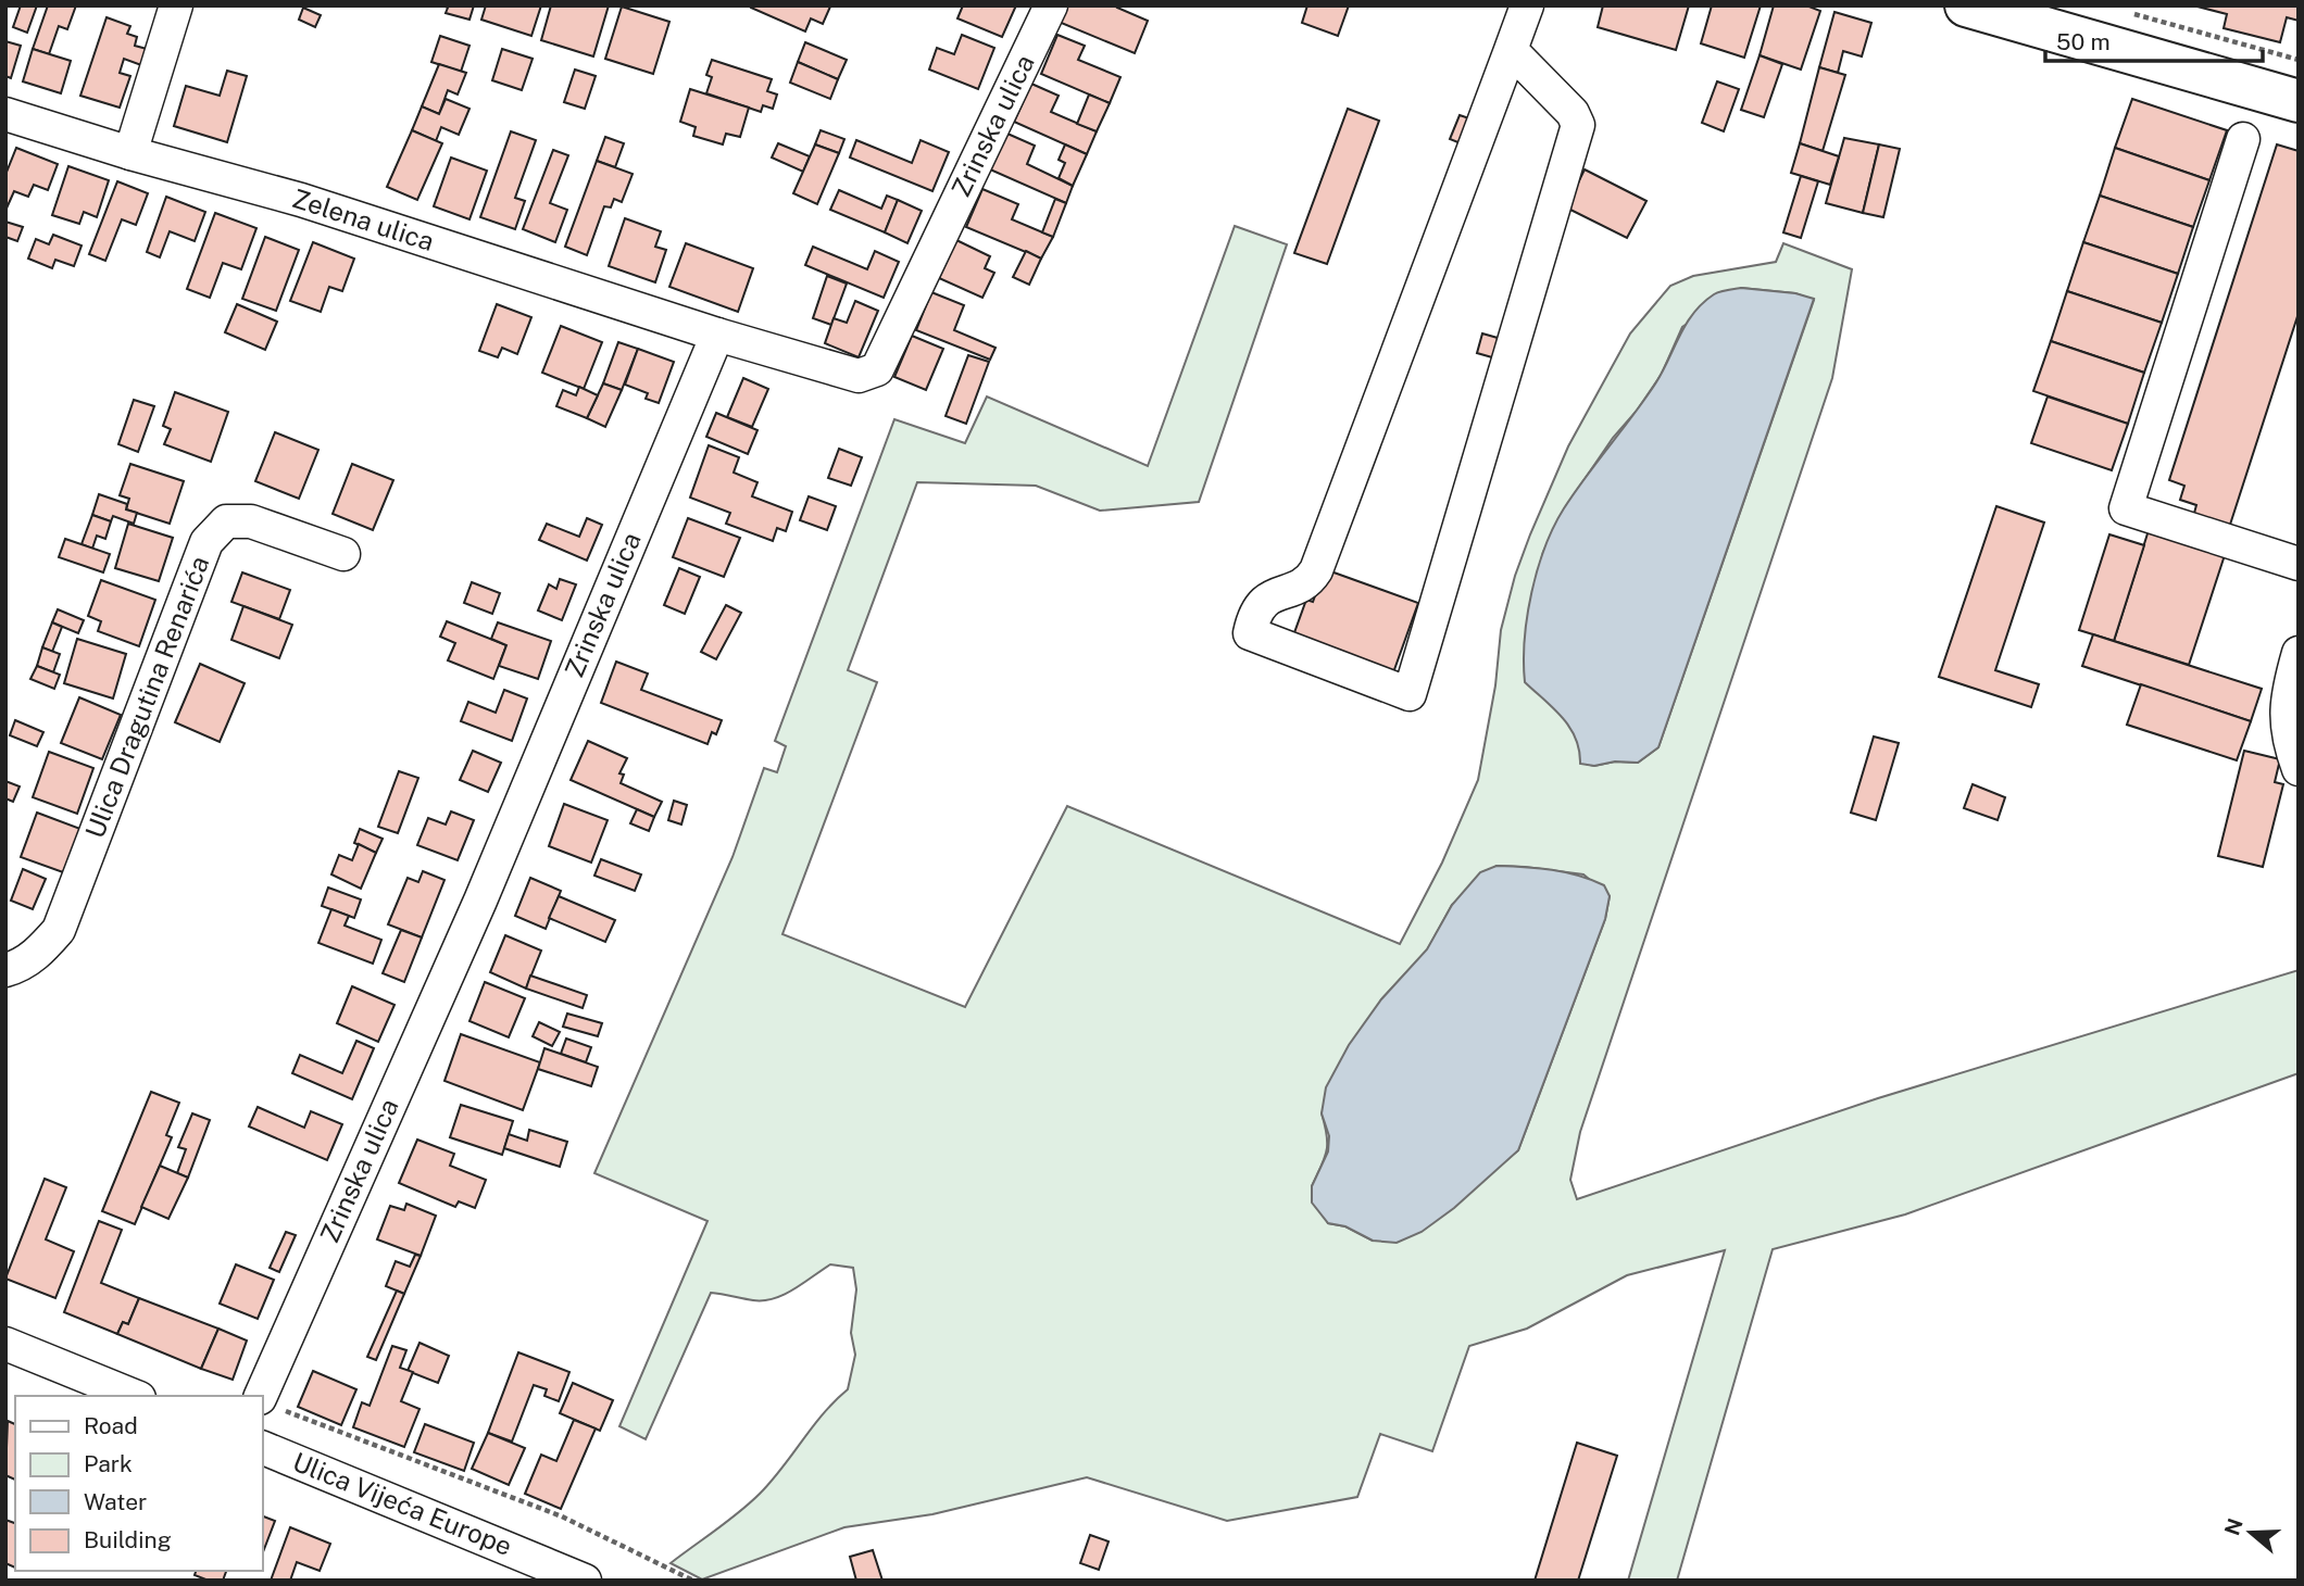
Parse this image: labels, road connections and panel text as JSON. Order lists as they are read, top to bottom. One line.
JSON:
{"streets":{"street":["Zrinska ulica","Zelena ulica","Ulica Dragutina Renarića","Ulica Vijeća Europe"]},"crossings":[["Zrinska ulica","Zelena ulica"]],"legend":["Road","Park","Water","Building"],"scale_bar":"50 m","north":"left"}
